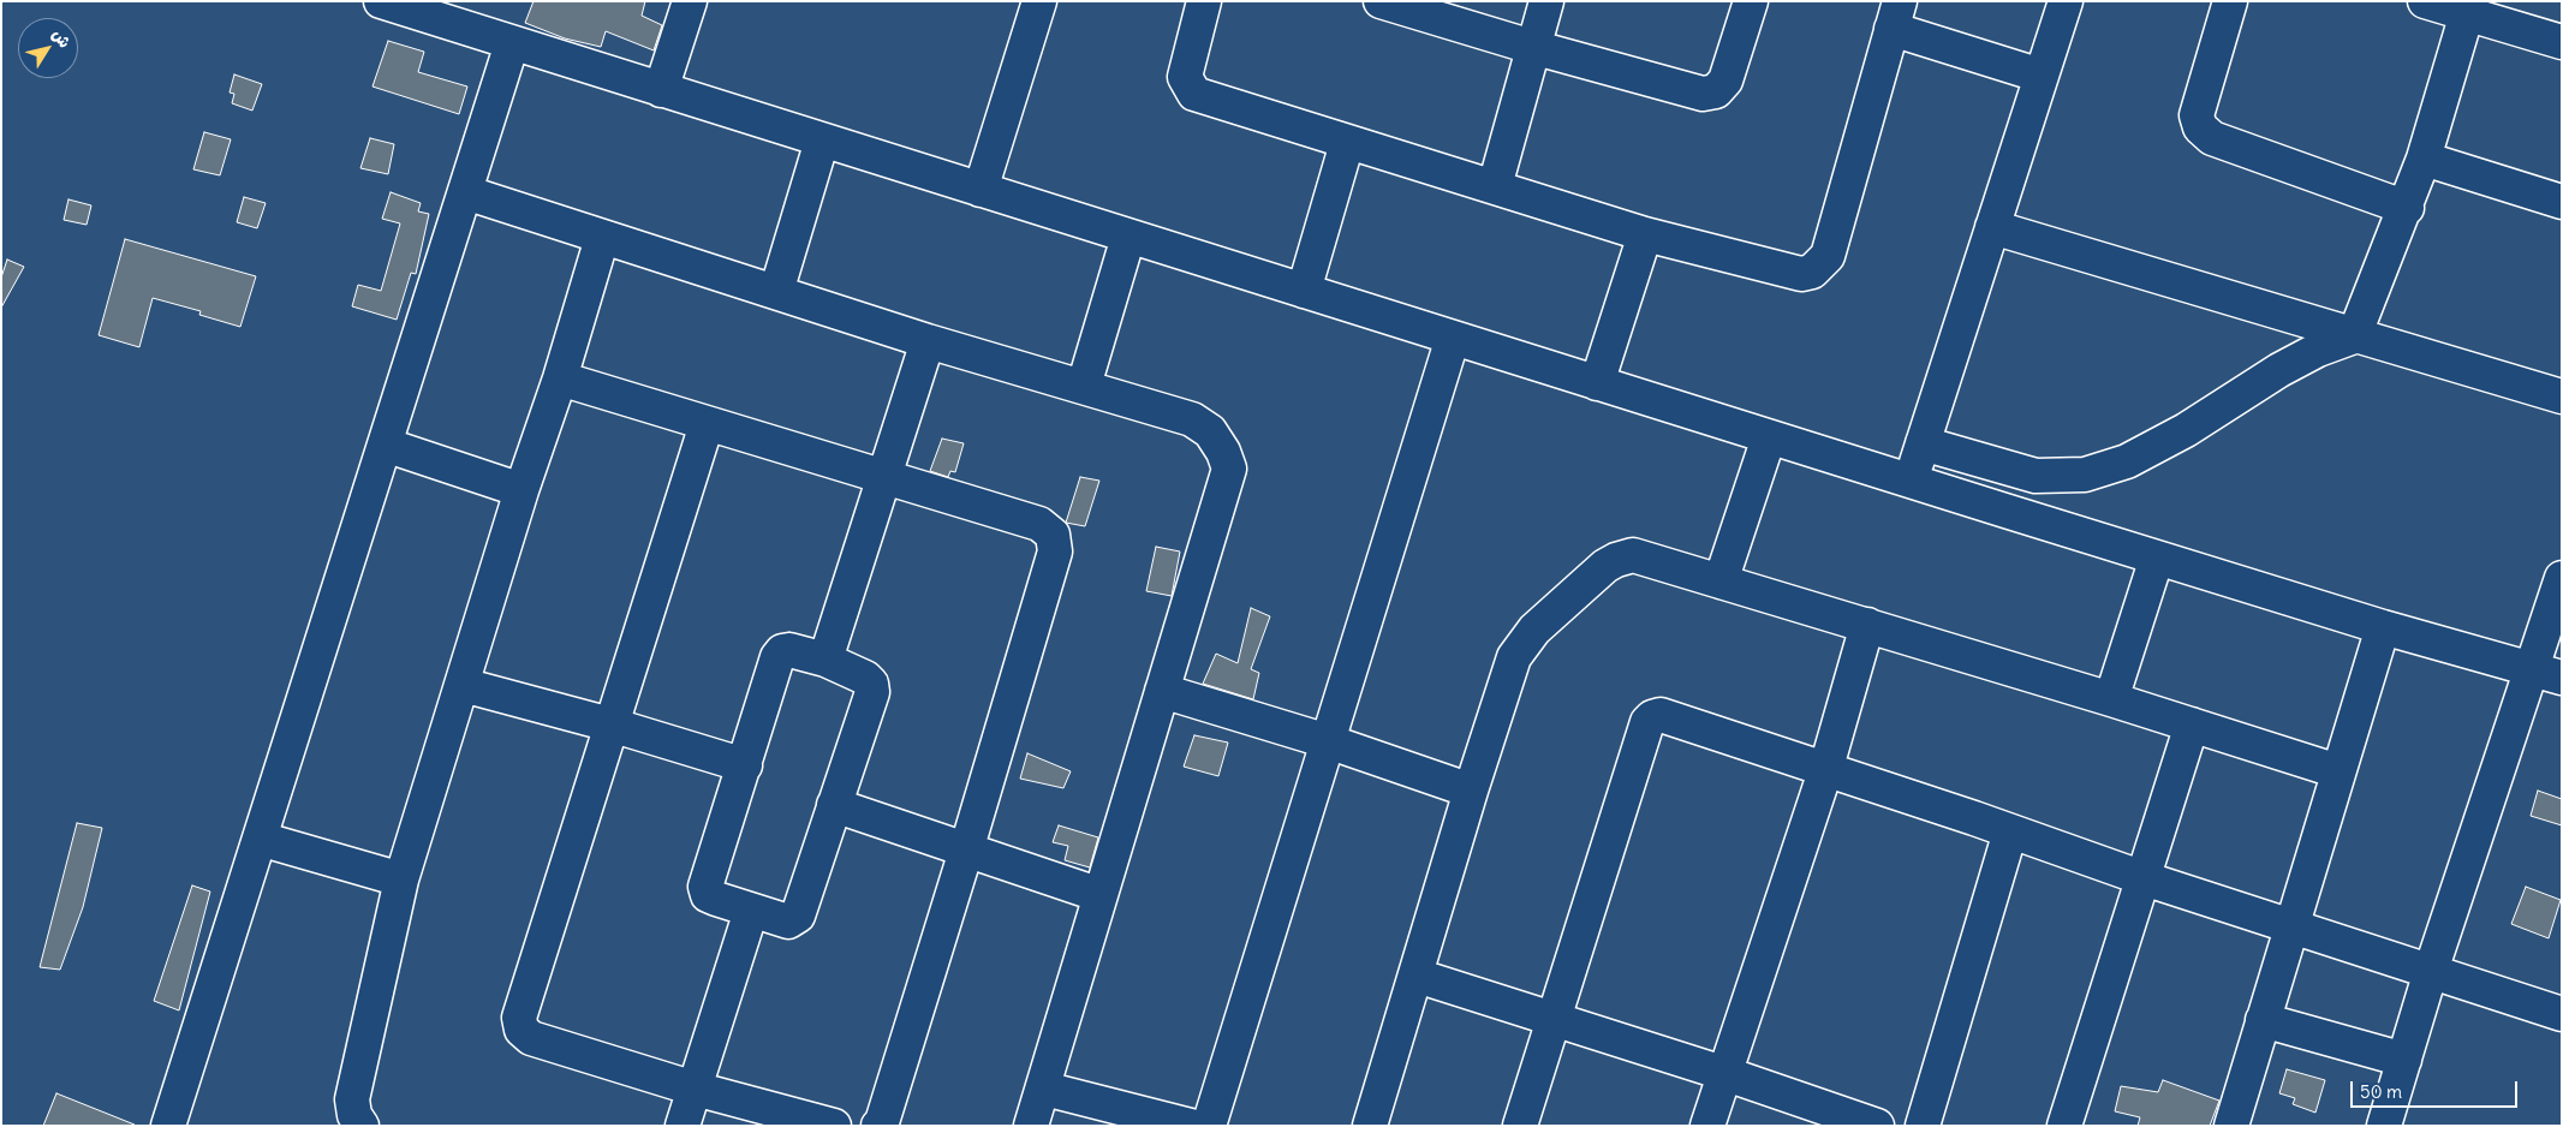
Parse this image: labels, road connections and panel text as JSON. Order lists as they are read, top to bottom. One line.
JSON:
{"scale_bar":"50 m","north":"top right"}
